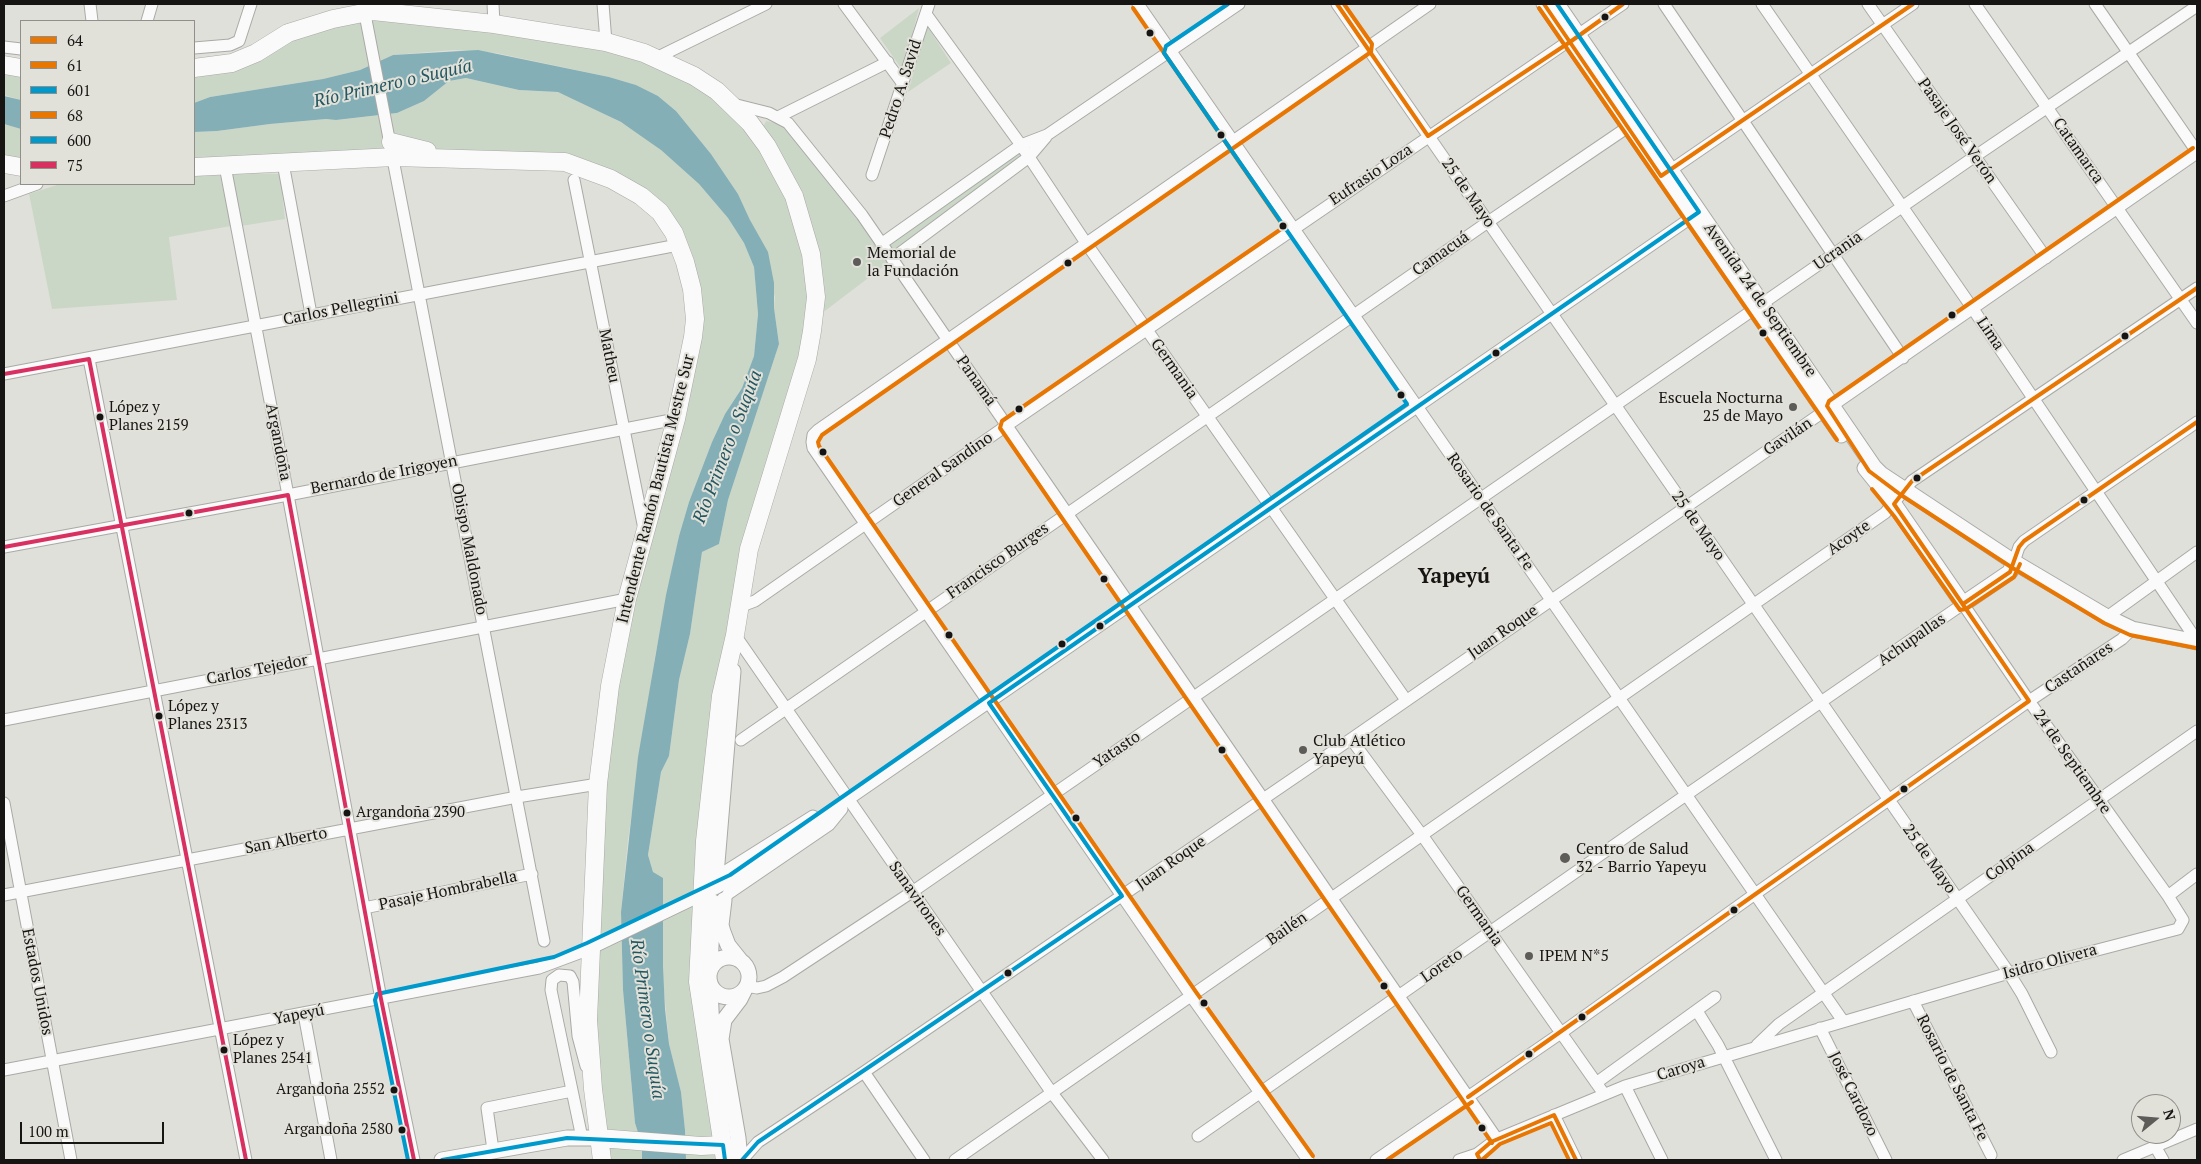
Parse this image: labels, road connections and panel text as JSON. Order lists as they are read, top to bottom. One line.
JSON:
{"streets":{"main road":["Avenida 24 de Septiembre","Intendente Ramón Bautista Mestre Sur","Achupallas","24 de Septiembre"],"street":["Pedro A. Savid","Pasaje José Verón","Catamarca","Eufrasio Loza","25 de Mayo","Ucrania","Camacuá","Carlos Pellegrini","Lima","Matheu","Germania","Panamá","Gavilán","Argandoña","General Sandino","Bernardo de Irigoyen","Rosario de Santa Fe","Acoyte","Obispo Maldonado","Francisco Burges","Juan Roque","Castañares","Carlos Tejedor","Yatasto","San Alberto","Colpina","Pasaje Hombrabella","Sanavirones","Bailén","Isidro Olivera","Loreto","Estados Unidos","Yapeyú","Caroya","José Cardozo"]},"crossings":[["Pedro A. Savid","Germania"],["Pasaje José Verón","Ucrania"],["Pasaje José Verón","Gavilán"],["Catamarca","Ucrania"],["Catamarca","Gavilán"],["Catamarca","Acoyte"],["Eufrasio Loza","25 de Mayo"],["Eufrasio Loza","Avenida 24 de Septiembre"],["Eufrasio Loza","General Sandino"],["Eufrasio Loza","Rosario de Santa Fe"],["25 de Mayo","Ucrania"],["25 de Mayo","Camacuá"],["25 de Mayo","Gavilán"],["25 de Mayo","Acoyte"],["25 de Mayo","Achupallas"],["25 de Mayo","Castañares"],["25 de Mayo","Colpina"],["25 de Mayo","Isidro Olivera"],["Ucrania","Avenida 24 de Septiembre"],["Ucrania","Lima"],["Ucrania","Rosario de Santa Fe"],["Ucrania","Yatasto"],["Camacuá","Avenida 24 de Septiembre"],["Camacuá","Rosario de Santa Fe"],["Camacuá","Francisco Burges"],["Avenida 24 de Septiembre","Lima"],["Avenida 24 de Septiembre","Gavilán"],["Avenida 24 de Septiembre","Acoyte"],["Avenida 24 de Septiembre","Achupallas"],["Avenida 24 de Septiembre","Castañares"],["Avenida 24 de Septiembre","24 de Septiembre"],["Carlos Pellegrini","Matheu"],["Carlos Pellegrini","Argandoña"],["Carlos Pellegrini","Intendente Ramón Bautista Mestre Sur"],["Carlos Pellegrini","Obispo Maldonado"],["Lima","Gavilán"],["Lima","Acoyte"],["Lima","Achupallas"],["Lima","Castañares"],["Matheu","Bernardo de Irigoyen"],["Matheu","Intendente Ramón Bautista Mestre Sur"],["Germania","General Sandino"],["Germania","Francisco Burges"],["Germania","Juan Roque"],["Germania","Castañares"],["Germania","Yatasto"],["Germania","Bailén"],["Germania","Loreto"],["Germania","Caroya"],["Panamá","General Sandino"],["Panamá","Francisco Burges"],["Panamá","Juan Roque"],["Panamá","Castañares"],["Panamá","Yatasto"],["Panamá","Bailén"],["Panamá","Loreto"],["Panamá","Caroya"],["Gavilán","Rosario de Santa Fe"],["Gavilán","Juan Roque"],["Argandoña","Bernardo de Irigoyen"],["Argandoña","Intendente Ramón Bautista Mestre Sur"],["Argandoña","Carlos Tejedor"],["Argandoña","San Alberto"],["Argandoña","Pasaje Hombrabella"],["Argandoña","Yapeyú"],["General Sandino","Rosario de Santa Fe"],["Bernardo de Irigoyen","Intendente Ramón Bautista Mestre Sur"],["Bernardo de Irigoyen","Obispo Maldonado"],["Intendente Ramón Bautista Mestre Sur","Obispo Maldonado"],["Intendente Ramón Bautista Mestre Sur","Carlos Tejedor"],["Intendente Ramón Bautista Mestre Sur","San Alberto"],["Intendente Ramón Bautista Mestre Sur","Yapeyú"],["Rosario de Santa Fe","Acoyte"],["Rosario de Santa Fe","Francisco Burges"],["Rosario de Santa Fe","Juan Roque"],["Rosario de Santa Fe","Achupallas"],["Rosario de Santa Fe","Castañares"],["Rosario de Santa Fe","Yatasto"],["Rosario de Santa Fe","Colpina"],["Rosario de Santa Fe","Bailén"],["Rosario de Santa Fe","Isidro Olivera"],["Rosario de Santa Fe","Loreto"],["Rosario de Santa Fe","Caroya"],["Acoyte","24 de Septiembre"],["Acoyte","Bailén"],["Obispo Maldonado","Carlos Tejedor"],["Obispo Maldonado","San Alberto"],["Obispo Maldonado","Pasaje Hombrabella"],["Francisco Burges","Sanavirones"],["Juan Roque","Sanavirones"],["Achupallas","24 de Septiembre"],["Achupallas","Loreto"],["Castañares","24 de Septiembre"],["Yatasto","Sanavirones"],["24 de Septiembre","Colpina"],["24 de Septiembre","Isidro Olivera"],["San Alberto","Estados Unidos"],["Colpina","Caroya"],["Sanavirones","Bailén"],["Isidro Olivera","Caroya"],["Estados Unidos","Yapeyú"],["Caroya","José Cardozo"]],"districts":["Yapeyú"],"water":["Río Primero o Suquía"],"places":["Memorial de la Fundación","Escuela Nocturna 25 de Mayo","López y Planes 2159","López y Planes 2313","Club Atlético Yapeyú","Argandoña 2390","Centro de Salud 32 - Barrio Yapeyu","IPEM N*5","López y Planes 2541","Argandoña 2552","Argandoña 2580"],"lines":["transit line 64","transit line 61","transit line 601","transit line 600","transit line 68","transit line 75"],"legend":["64","61","601","68","600","75"],"scale_bar":"100 m","north":"right"}
